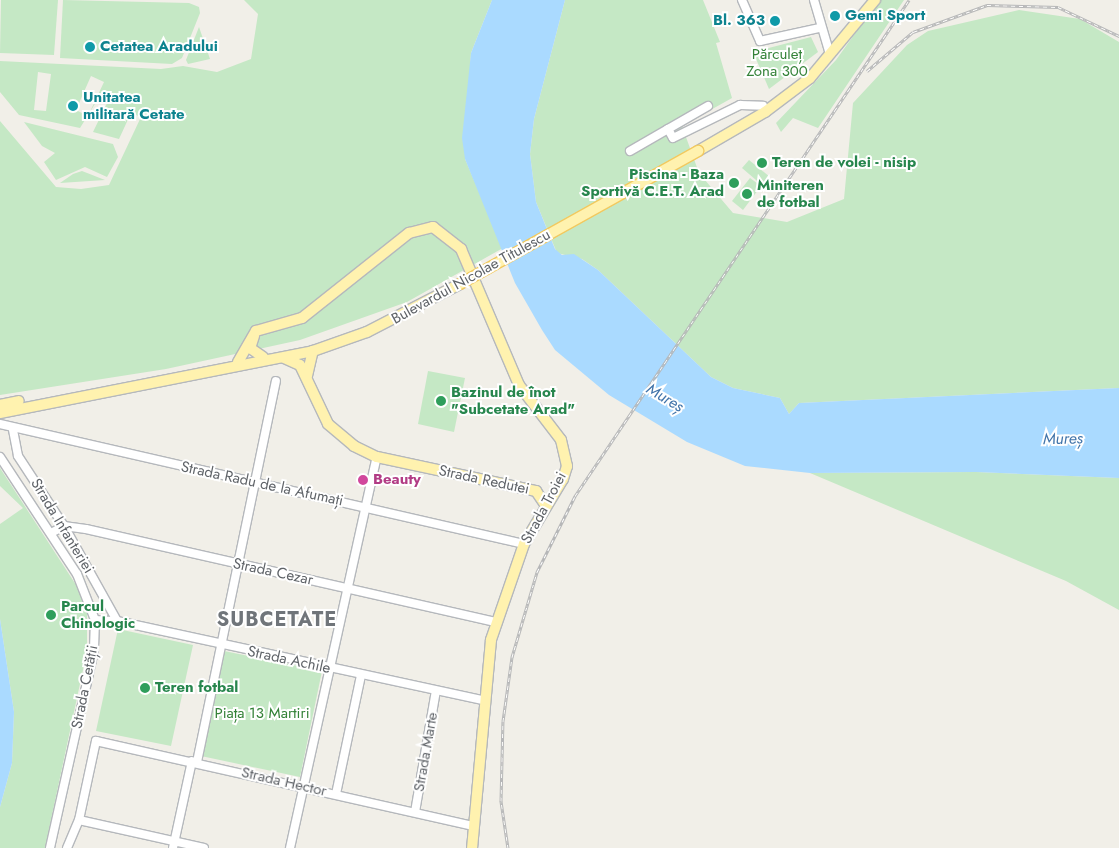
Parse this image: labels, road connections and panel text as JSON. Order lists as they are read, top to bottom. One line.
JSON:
{"streets":{"main road":["Bulevardul Nicolae Titulescu","Strada Redutei","Strada Troiei"],"street":["Strada Radu de la Afumați","Strada Infanteriei","Strada Cezar","Strada Achile","Strada Cetății","Strada Marte","Strada Hector"]},"crossings":[["Strada Redutei","Strada Troiei"],["Strada Radu de la Afumați","Strada Troiei"],["Strada Radu de la Afumați","Strada Infanteriei"],["Strada Troiei","Strada Cezar"],["Strada Troiei","Strada Achile"],["Strada Troiei","Strada Hector"],["Strada Infanteriei","Strada Cezar"],["Strada Infanteriei","Strada Achile"],["Strada Achile","Strada Cetății"],["Strada Achile","Strada Marte"],["Strada Marte","Strada Hector"]],"districts":["SUBCETATE"],"water":["Mureș"],"parks":["Părculeț Zona 300","Piața 13 Martiri"],"places":["Gemi Sport","Bl. 363","Cetatea Aradului","Unitatea militară Cetate","Teren de volei - nisip","Piscina - Baza Sportivă C.E.T. Arad","Miniteren de fotbal","Bazinul de înot \"Subcetate Arad\"","Beauty","Parcul Chinologic","Teren fotbal"]}
